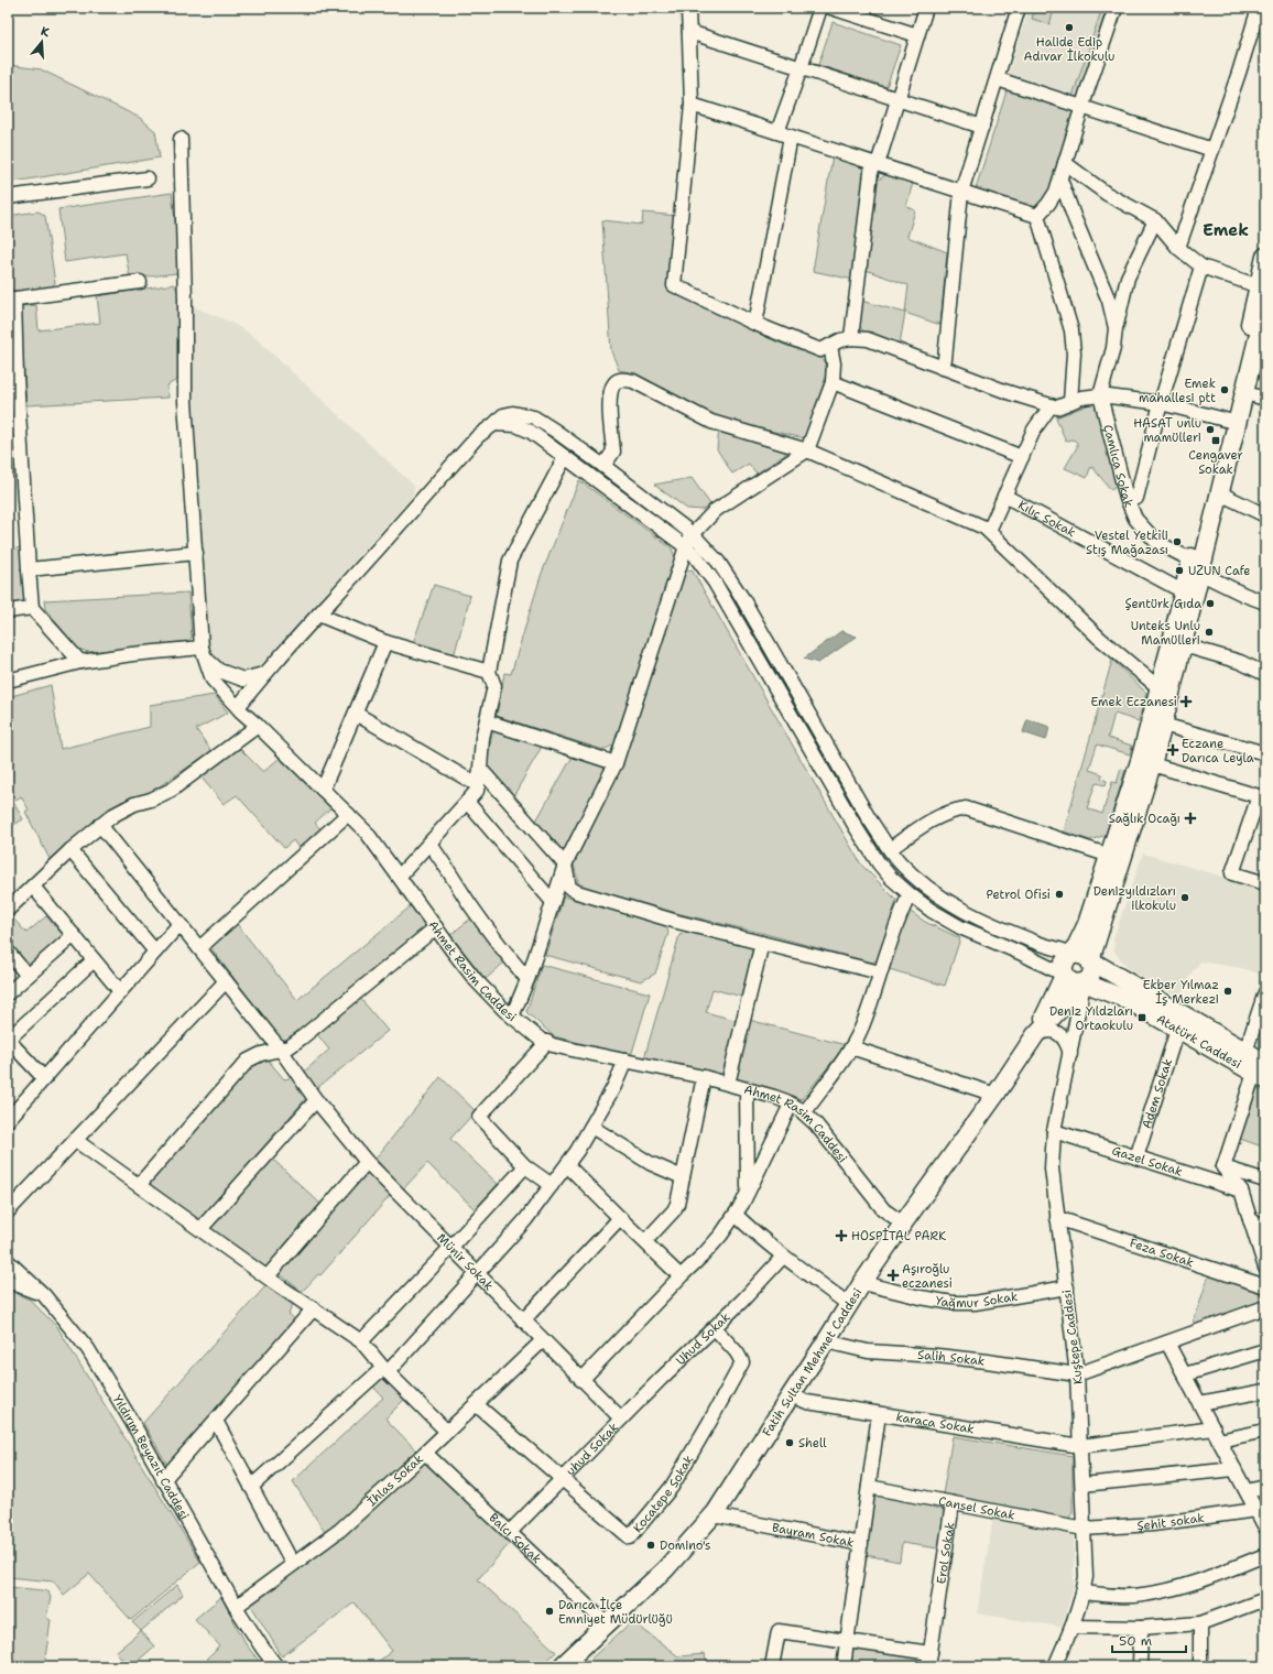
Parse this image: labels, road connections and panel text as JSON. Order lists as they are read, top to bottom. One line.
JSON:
{"streets":{"main road":["Atatürk Caddesi","Fatih Sultan Mehmet Caddesi"],"street":["Çamlıca Sokak","Kılıç Sokak","Ahmet Rasim Caddesi","Adem Sokak","Gazel Sokak","Feza Sokak","Münir Sokak","Yağmur Sokak","Kuştepe Caddesi","Uhud Sokak","Salih Sokak","karaca Sokak","uhud Sokak","Yıldırım Beyazıt Caddesi","İhlas Sokak","Kocatepe Sokak","Cansel Sokak","Şehit sokak","Bayram Sokak","Balcı Sokak","Erol Sokak"]},"crossings":[["Ahmet Rasim Caddesi","Fatih Sultan Mehmet Caddesi"],["Atatürk Caddesi","Adem Sokak"],["Atatürk Caddesi","Kuştepe Caddesi"],["Atatürk Caddesi","Fatih Sultan Mehmet Caddesi"],["Adem Sokak","Gazel Sokak"],["Gazel Sokak","Kuştepe Caddesi"],["Feza Sokak","Kuştepe Caddesi"],["Münir Sokak","Uhud Sokak"],["Münir Sokak","uhud Sokak"],["Münir Sokak","İhlas Sokak"],["Yağmur Sokak","Kuştepe Caddesi"],["Yağmur Sokak","Fatih Sultan Mehmet Caddesi"],["Kuştepe Caddesi","Salih Sokak"],["Kuştepe Caddesi","Fatih Sultan Mehmet Caddesi"],["Kuştepe Caddesi","karaca Sokak"],["Kuştepe Caddesi","Cansel Sokak"],["Kuştepe Caddesi","Şehit sokak"],["Uhud Sokak","uhud Sokak"],["Uhud Sokak","Kocatepe Sokak"],["Uhud Sokak","Balcı Sokak"],["Salih Sokak","Fatih Sultan Mehmet Caddesi"],["Fatih Sultan Mehmet Caddesi","karaca Sokak"],["Fatih Sultan Mehmet Caddesi","Bayram Sokak"],["Fatih Sultan Mehmet Caddesi","Balcı Sokak"],["karaca Sokak","Bayram Sokak"],["uhud Sokak","Kocatepe Sokak"],["Yıldırım Beyazıt Caddesi","İhlas Sokak"],["İhlas Sokak","Kocatepe Sokak"],["İhlas Sokak","Balcı Sokak"],["Cansel Sokak","Şehit sokak"],["Cansel Sokak","Bayram Sokak"],["Cansel Sokak","Erol Sokak"]],"districts":["Emek"],"places":{"other":["Halide Edip Adıvar İlkokulu","Emek mahallesi ptt","HASAT unlu mamülleri","Vestel Yetkili Stış Mağazası","UZUN Cafe","Şentürk Gıda","Unteks Unlu Mamülleri","Petrol Ofisi","Denizyıldızları ilkokulu","Ekber Yılmaz İş Merkezi","Shell","Domino's","Darıca İlçe Emniyet Müdürlüğü"],"transit":["Cengaver Sokak","Deniz Yıldzları Ortaokulu"],"health":["Emek Eczanesi","Eczane Darıca Leyla","Sağlık Ocağı","HOSPİTAL PARK","Aşıroğlu eczanesi"]},"scale_bar":"50 m","north":"top"}
